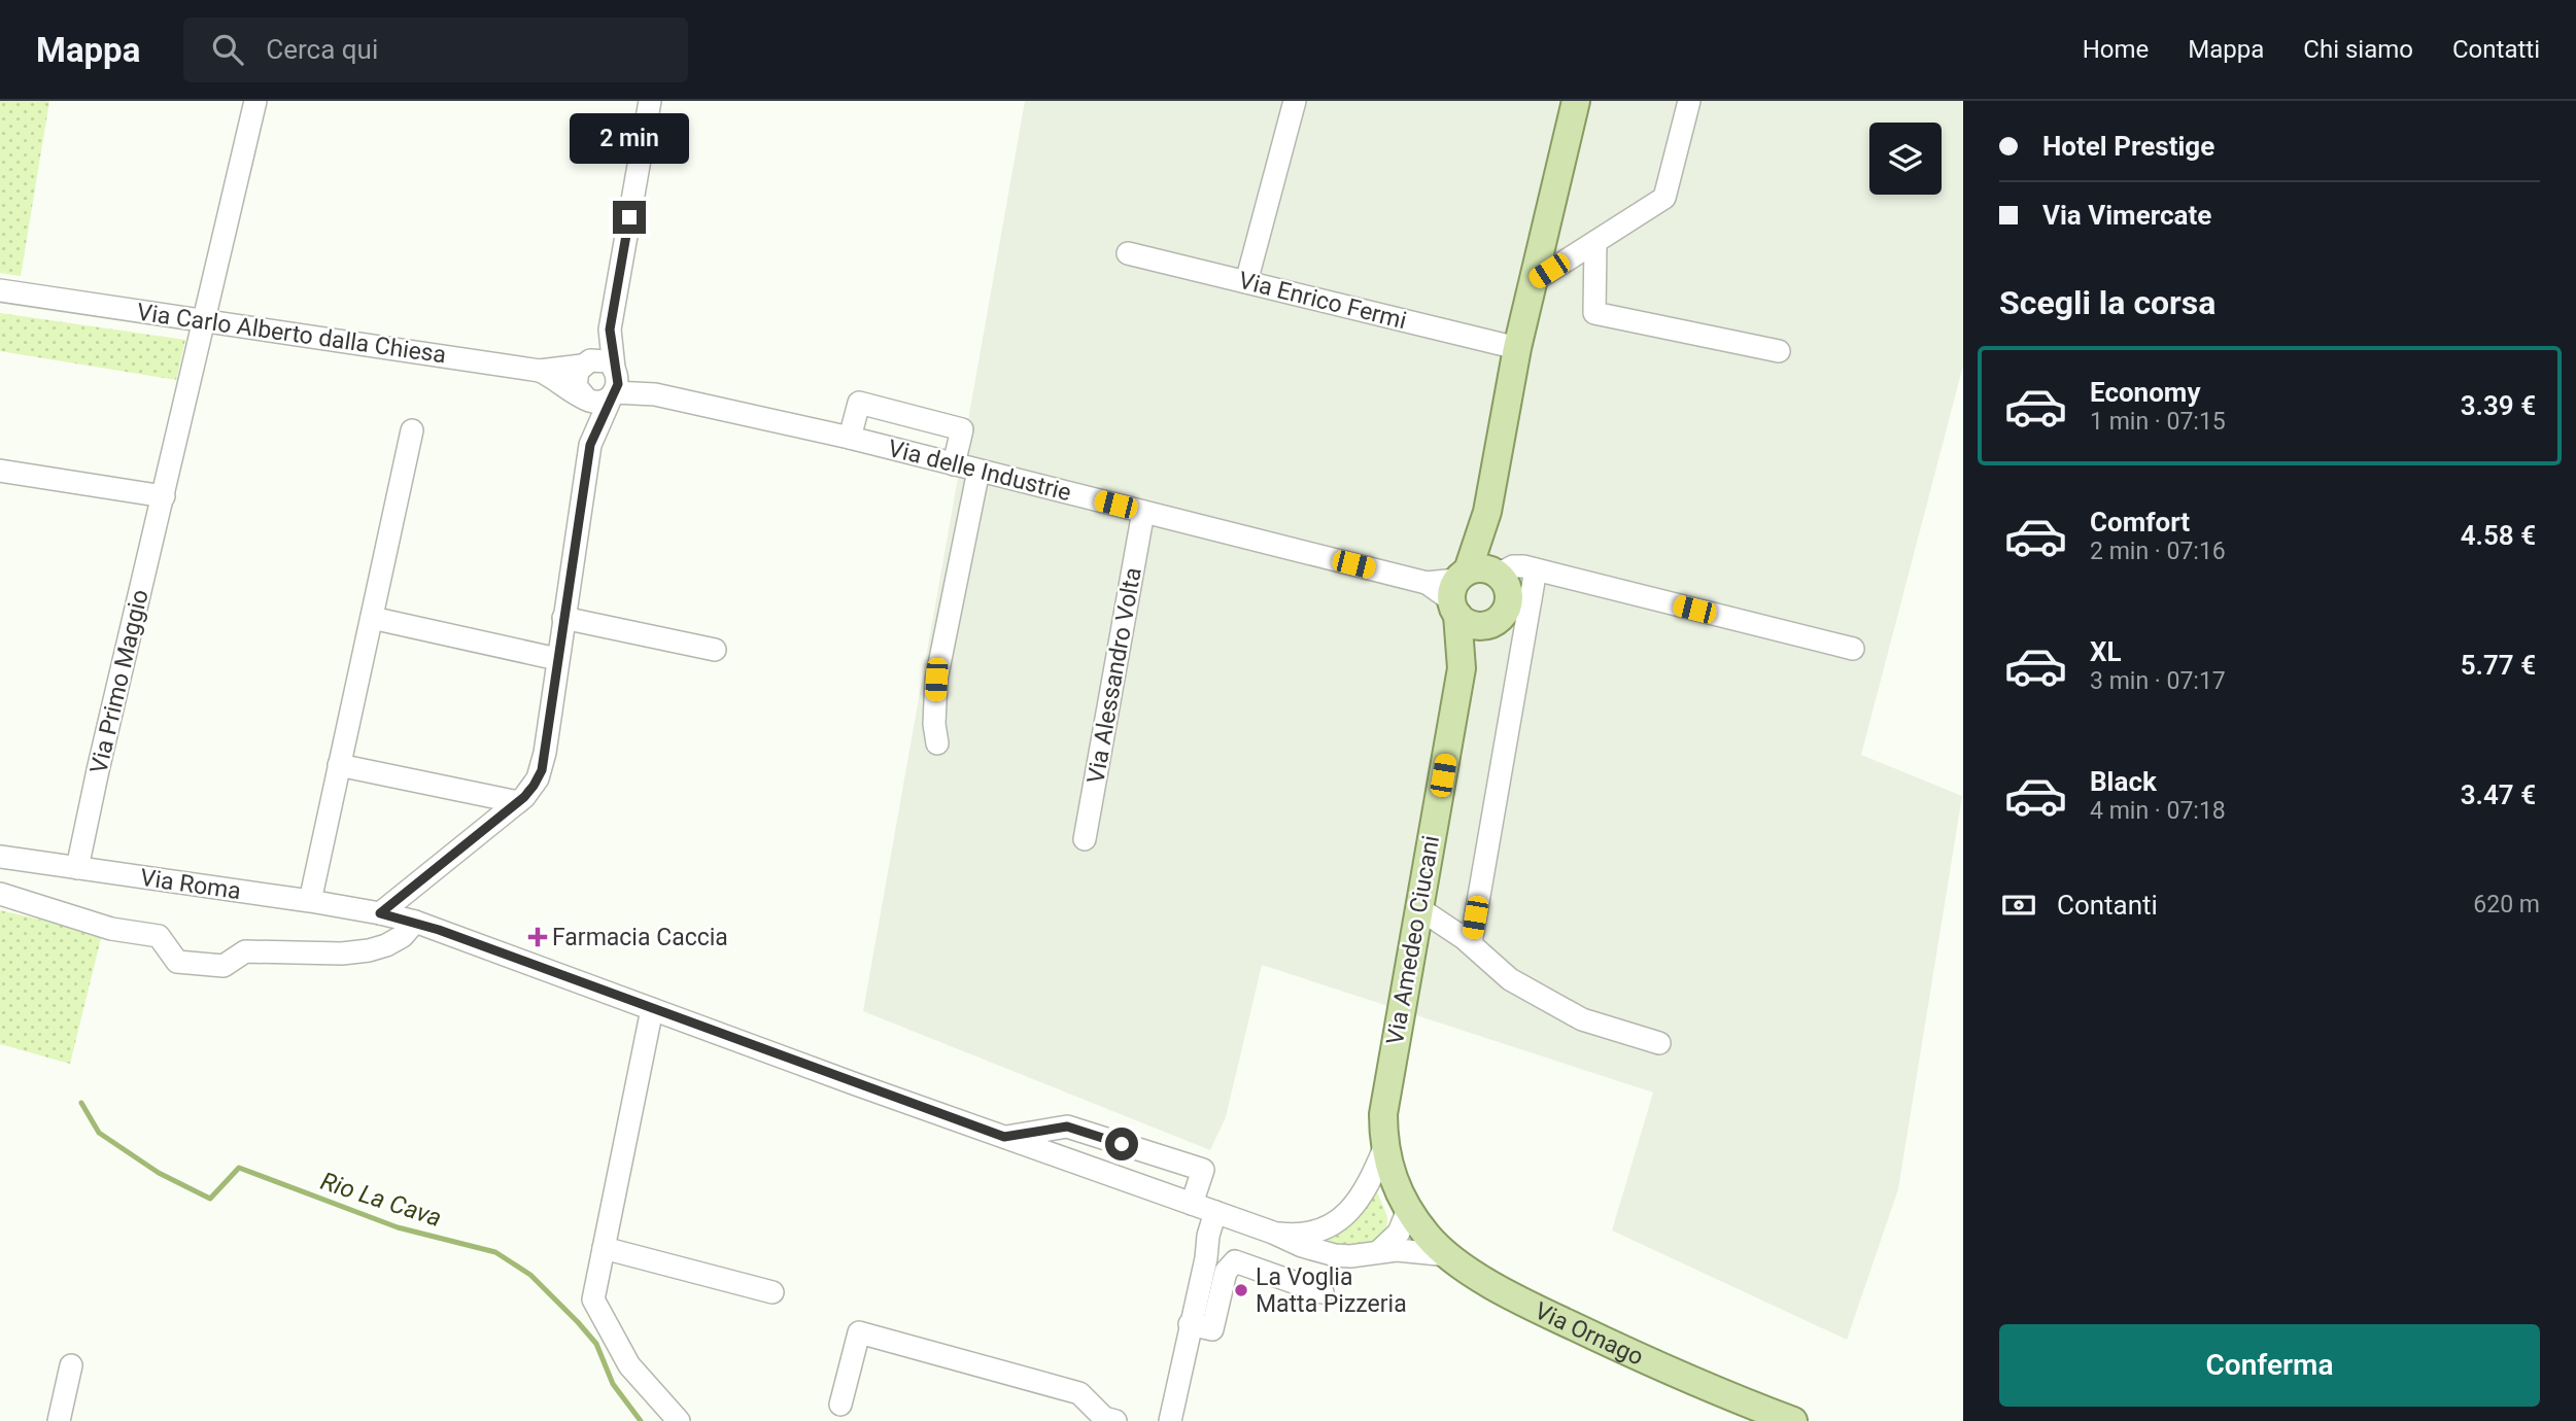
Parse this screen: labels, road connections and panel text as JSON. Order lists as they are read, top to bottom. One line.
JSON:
{"streets":{"main road":["Via Amedeo Ciucani","Via Ornago"],"street":["Via Enrico Fermi","Via Carlo Alberto dalla Chiesa","Via delle Industrie","Via Alessandro Volta","Via Primo Maggio","Via Roma"]},"crossings":[["Via Enrico Fermi","Via Amedeo Ciucani"],["Via Carlo Alberto dalla Chiesa","Via delle Industrie"],["Via Carlo Alberto dalla Chiesa","Via Primo Maggio"],["Via delle Industrie","Via Alessandro Volta"],["Via delle Industrie","Via Amedeo Ciucani"],["Via Primo Maggio","Via Roma"],["Via Roma","Via Ornago"],["Via Amedeo Ciucani","Via Ornago"]],"water":["Rio La Cava"],"places":{"health":["Farmacia Caccia"],"other":["La Voglia Matta Pizzeria"]},"page":{"header":"Mappa","search":"Cerca qui","nav":["Home","Mappa","Chi siamo","Contatti"],"banner":["Hotel Prestige","Via Vimercate"],"bubble":"2 min","heading":"Scegli la corsa","list":[{"name":"Economy","note":"1 min · 07:15","value":"3.39 €"},{"name":"Comfort","note":"2 min · 07:16","value":"4.58 €"},{"name":"XL","note":"3 min · 07:17","value":"5.77 €"},{"name":"Black","note":"4 min · 07:18","value":"3.47 €"}],"pay":["Contanti","620 m"],"buttons":"Conferma"}}
